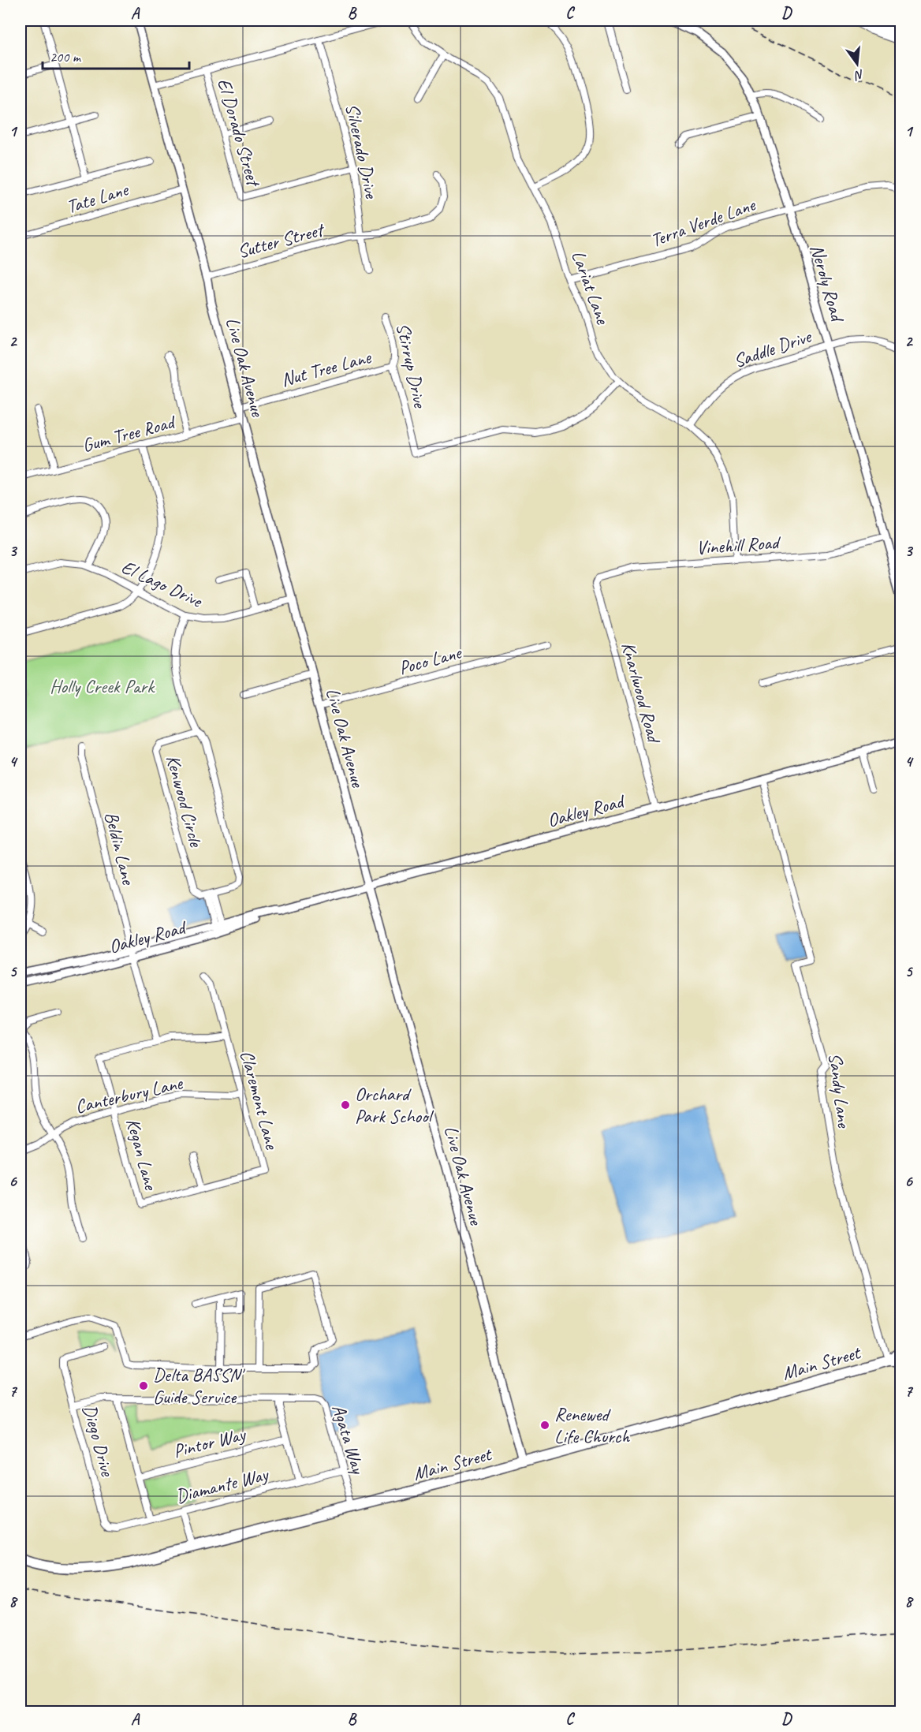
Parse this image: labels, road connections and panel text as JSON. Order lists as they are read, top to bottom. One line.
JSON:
{"streets":{"main road":["Main Street"],"street":["El Dorado Street","Silverado Drive","Tate Lane","Terra Verde Lane","Sutter Street","Neroly Road","Lariat Lane","Saddle Drive","Stirrup Drive","Live Oak Avenue","Nut Tree Lane","Gum Tree Road","Vinehill Road","El Lago Drive","Poco Lane","Knarlwood Road","Kenwood Circle","Oakley Road","Beldin Lane","Sandy Lane","Canterbury Lane","Claremont Lane","Kegan Lane","Agata Way","Diego Drive","Pintor Way","Diamante Way"]},"crossings":[["El Dorado Street","Silverado Drive"],["Silverado Drive","Sutter Street"],["Tate Lane","Live Oak Avenue"],["Terra Verde Lane","Neroly Road"],["Terra Verde Lane","Lariat Lane"],["Sutter Street","Live Oak Avenue"],["Neroly Road","Saddle Drive"],["Neroly Road","Vinehill Road"],["Lariat Lane","Saddle Drive"],["Lariat Lane","Stirrup Drive"],["Lariat Lane","Vinehill Road"],["Stirrup Drive","Nut Tree Lane"],["Live Oak Avenue","Nut Tree Lane"],["Live Oak Avenue","Gum Tree Road"],["Live Oak Avenue","El Lago Drive"],["Live Oak Avenue","Poco Lane"],["Live Oak Avenue","Oakley Road"],["Live Oak Avenue","Main Street"],["Vinehill Road","Knarlwood Road"],["El Lago Drive","Kenwood Circle"],["Knarlwood Road","Oakley Road"],["Oakley Road","Beldin Lane"],["Oakley Road","Sandy Lane"],["Beldin Lane","Kegan Lane"],["Sandy Lane","Main Street"],["Canterbury Lane","Claremont Lane"],["Canterbury Lane","Kegan Lane"],["Claremont Lane","Kegan Lane"],["Main Street","Agata Way"],["Agata Way","Diego Drive"],["Agata Way","Diamante Way"],["Diego Drive","Diamante Way"]],"parks":["Holly Creek Park"],"places":["Orchard Park School","Delta BASSN' Guide Service","Renewed Life Church"],"scale_bar":"200 m","north":"bottom","grid":{"columns":["A","B","C","D"],"rows":["1","2","3","4","5","6","7","8"]}}
